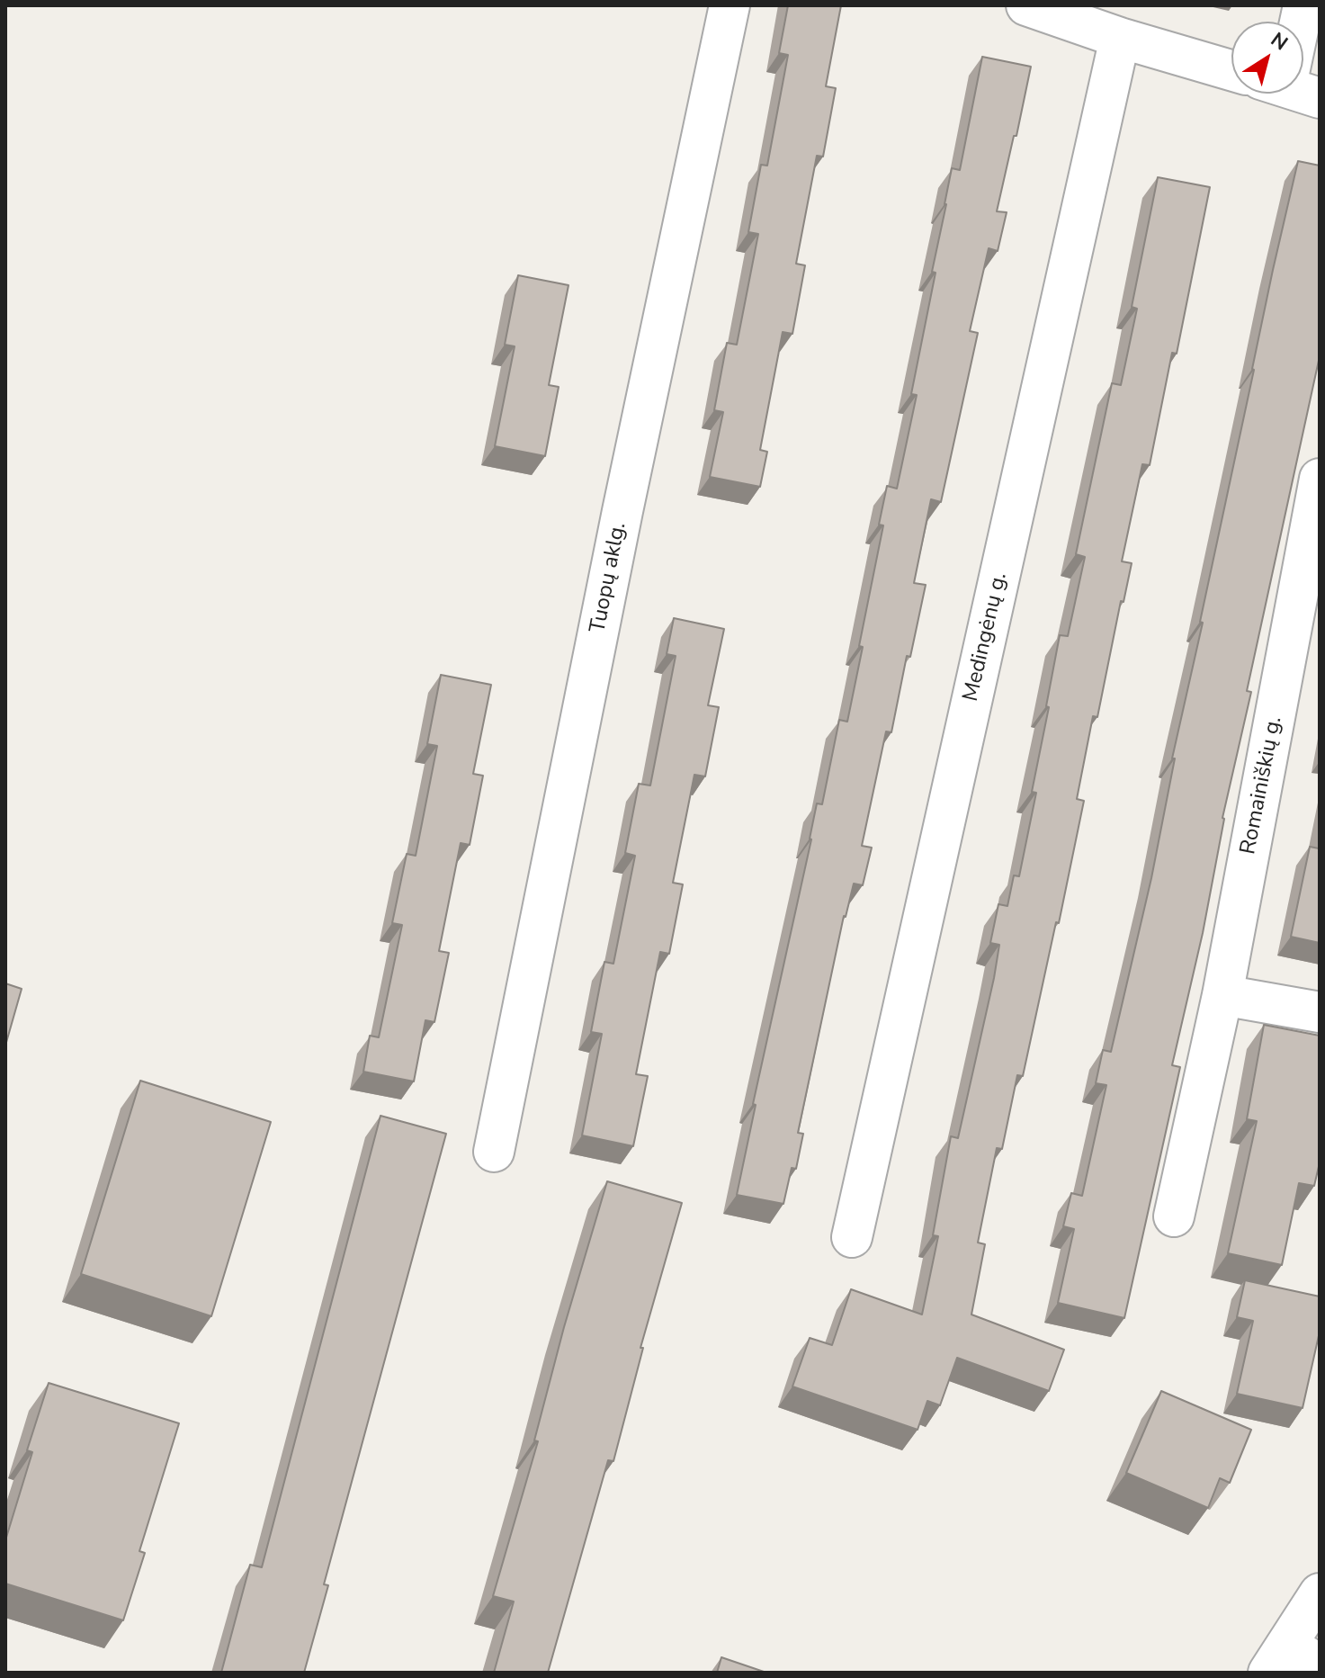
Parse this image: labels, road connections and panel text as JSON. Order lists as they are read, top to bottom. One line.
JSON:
{"streets":{"street":["Tuopų aklg.","Medingėnų g.","Romainiškių g."]},"north":"top right"}
